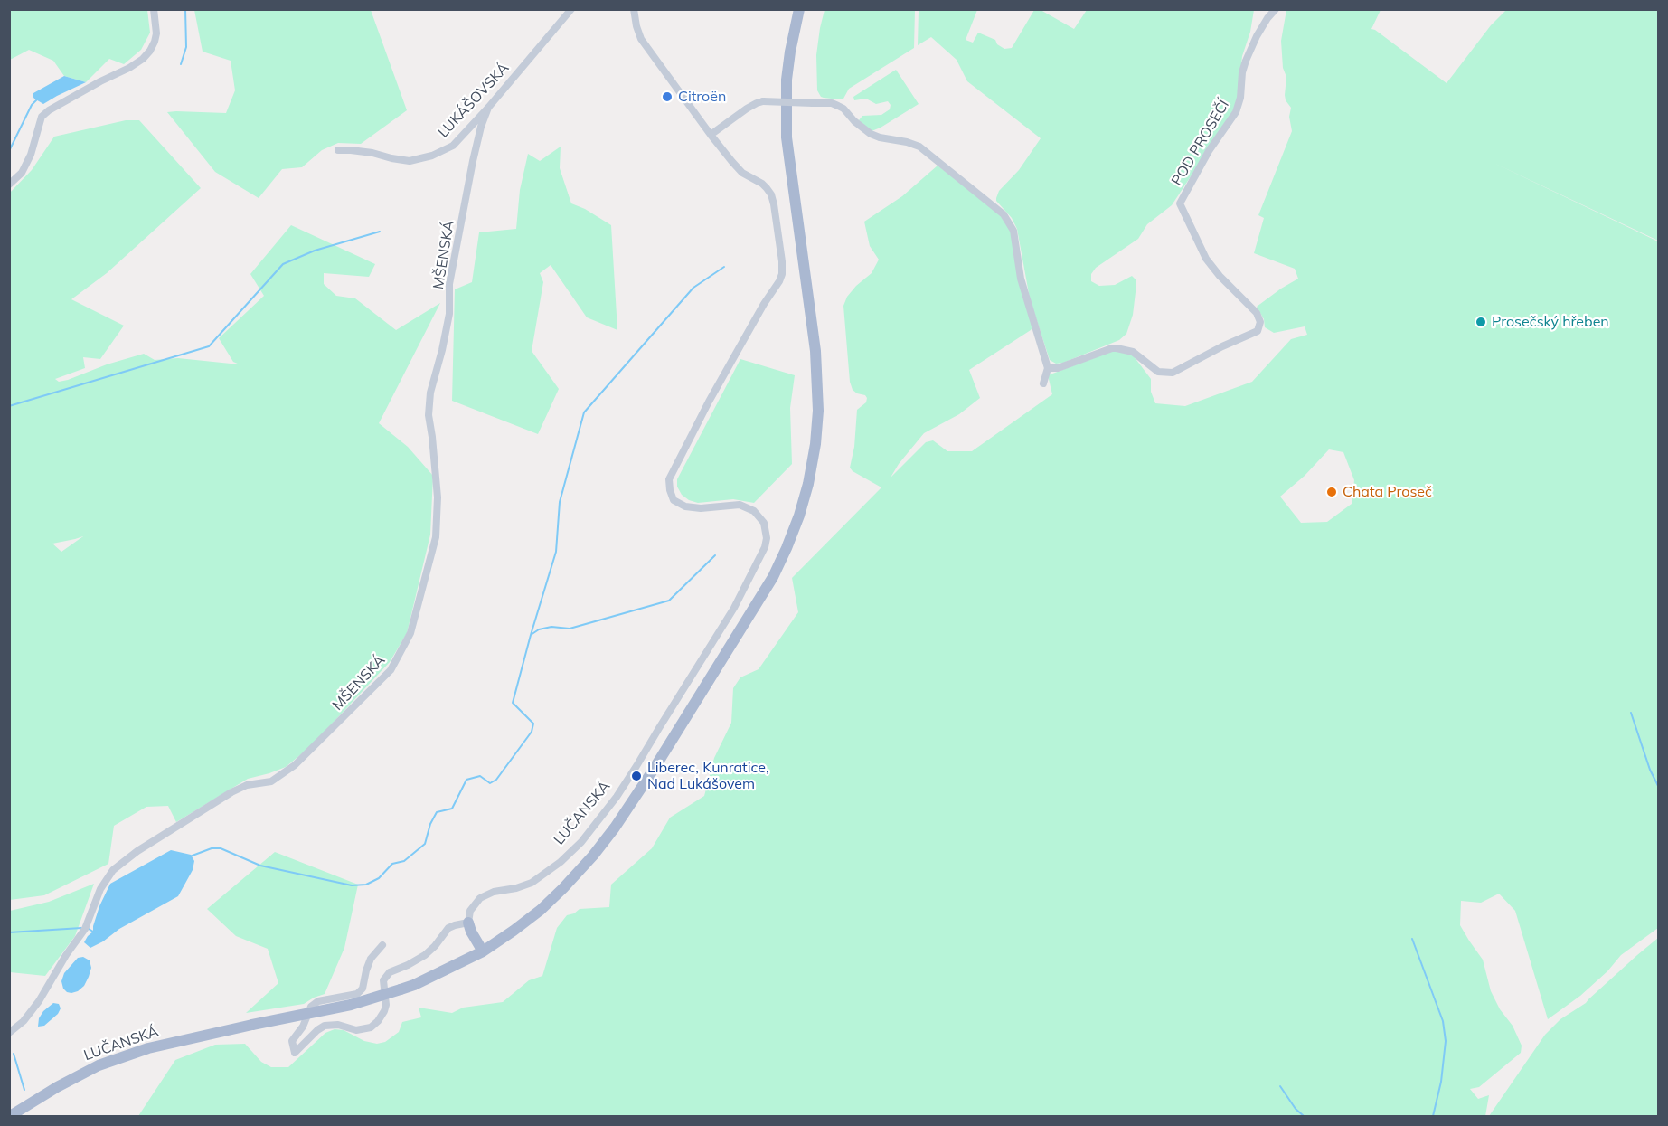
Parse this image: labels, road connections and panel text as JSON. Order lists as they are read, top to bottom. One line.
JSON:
{"streets":{"main road":["LUČANSKÁ"],"street":["LUKÁŠOVSKÁ","POD PROSEČÍ","MŠENSKÁ"]},"crossings":[["LUKÁŠOVSKÁ","MŠENSKÁ"]],"places":["Citroën","Prosečský hřeben","Chata Proseč","Liberec, Kunratice, Nad Lukášovem"]}
